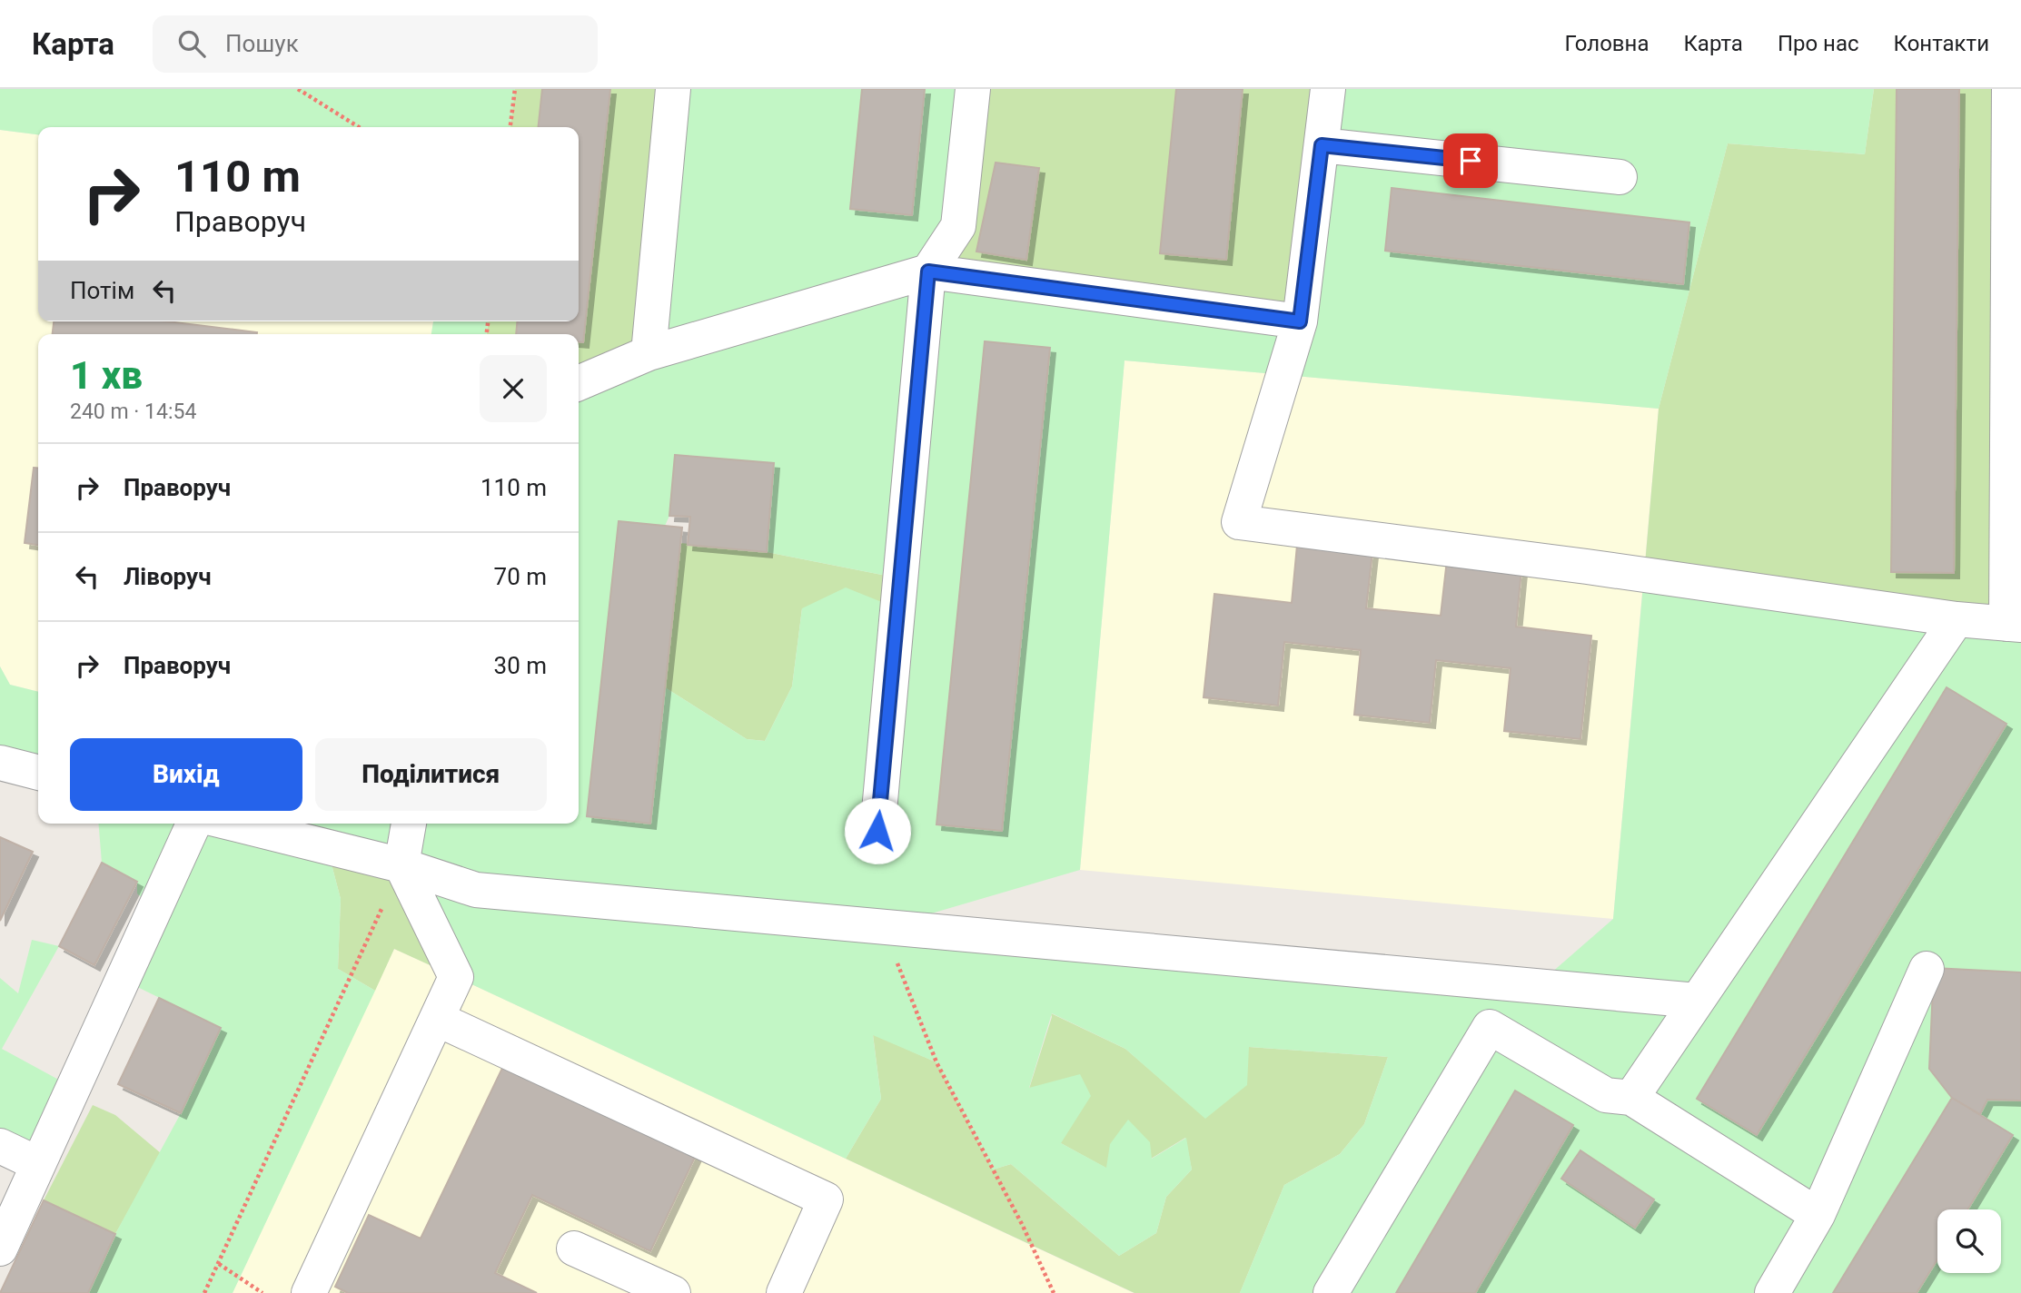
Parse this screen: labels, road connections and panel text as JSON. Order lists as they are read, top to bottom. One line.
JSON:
{"page":{"header":"Карта","search":"Пошук","nav":["Головна","Карта","Про нас","Контакти"],"turn":["110 m","Праворуч"],"then":"Потім","heading":["1 хв","240 m · 14:54"],"list":[{"name":"Праворуч","value":"110 m"},{"name":"Ліворуч","value":"70 m"},{"name":"Праворуч","value":"30 m"}],"buttons":["Вихід","Поділитися"]}}
